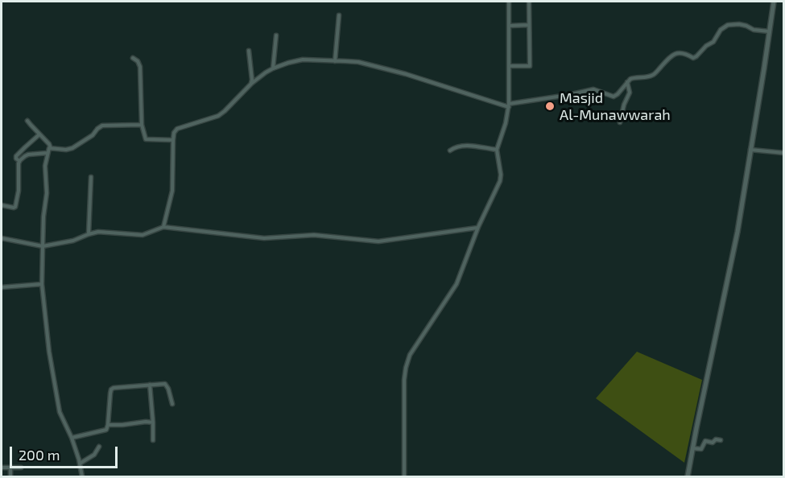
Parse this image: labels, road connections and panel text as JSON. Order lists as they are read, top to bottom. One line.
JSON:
{"places":["Masjid Al-Munawwarah"],"scale_bar":"200 m"}
